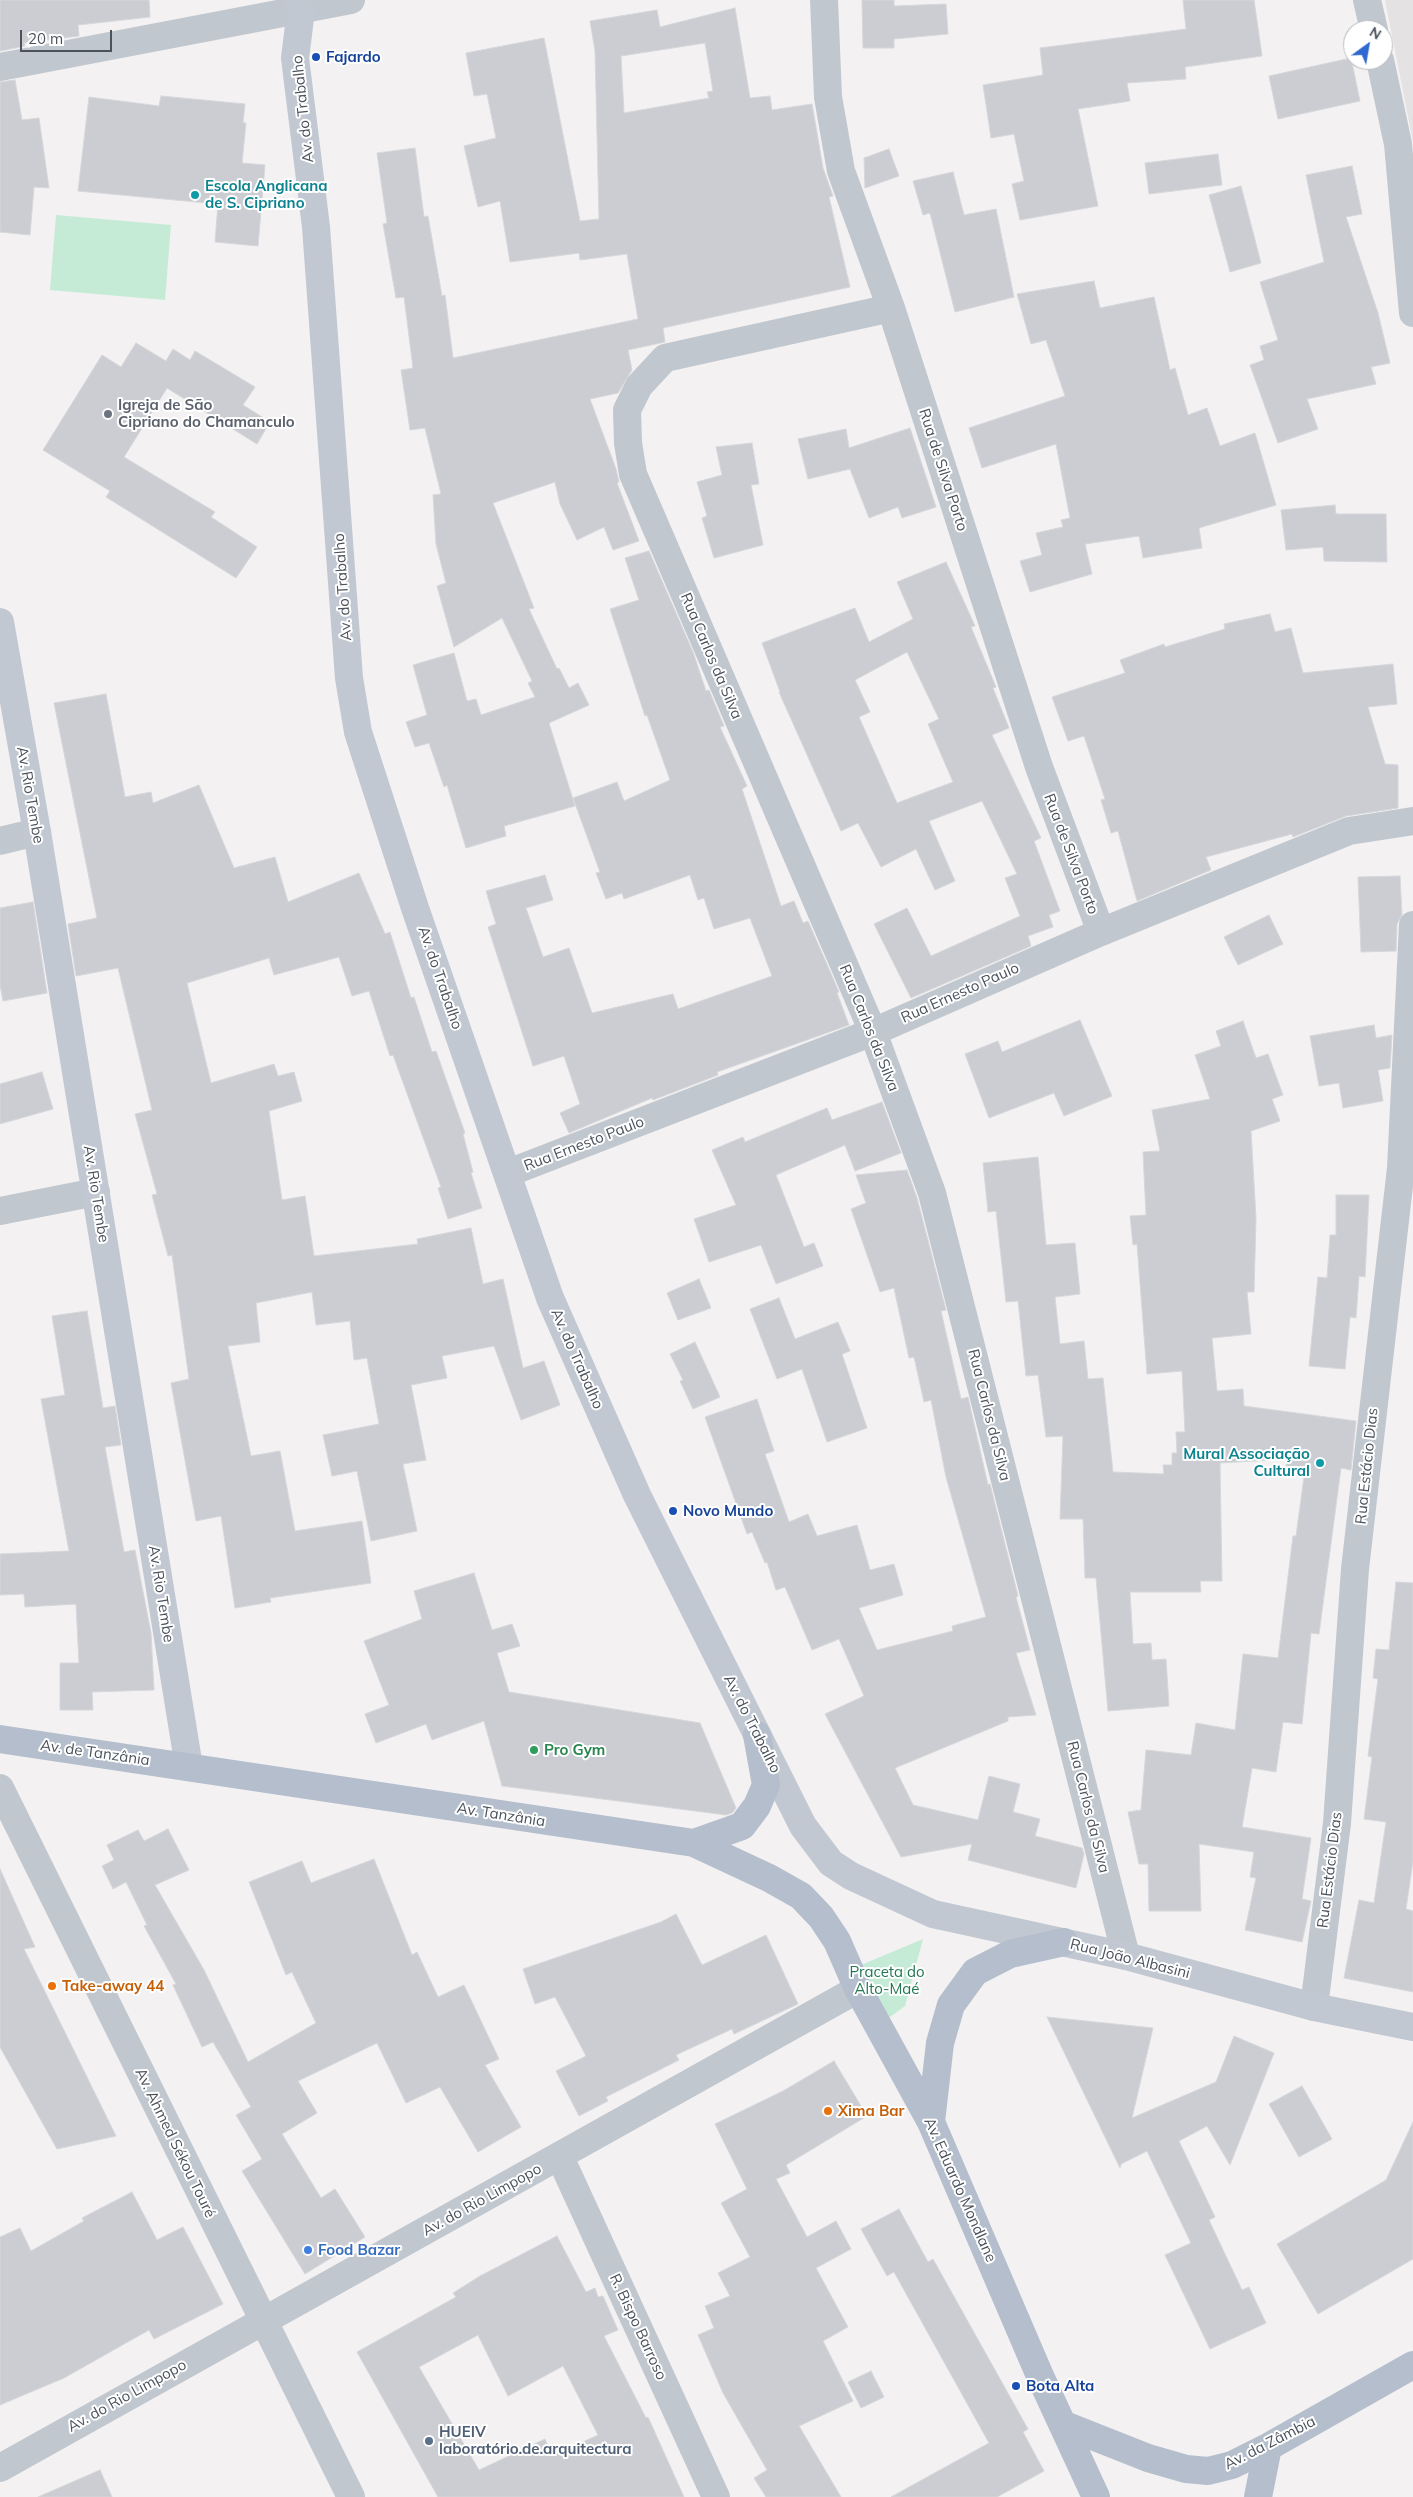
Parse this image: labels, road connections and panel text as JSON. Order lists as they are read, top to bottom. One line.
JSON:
{"streets":{"main road":["Av. do Trabalho","Av. Rio Tembe","Av. de Tanzânia","Av. Tanzânia","Rua João Albasini","Av. Eduardo Mondlane","Av. da Zâmbia"],"street":["Rua de Silva Porto","Rua Carlos da Silva","Rua Ernesto Paulo","Rua Estácio Dias","Av. Ahmed Sékou Touré","Av. do Rio Limpopo","R. Bispo Barroso"]},"crossings":[["Av. do Trabalho","Rua Ernesto Paulo"],["Av. do Trabalho","Rua João Albasini"],["Rua de Silva Porto","Rua Carlos da Silva"],["Rua de Silva Porto","Rua Ernesto Paulo"],["Rua Carlos da Silva","Rua Ernesto Paulo"],["Rua Carlos da Silva","Rua João Albasini"],["Av. Rio Tembe","Av. de Tanzânia"],["Av. Rio Tembe","Av. Tanzânia"],["Rua Estácio Dias","Rua João Albasini"],["Av. de Tanzânia","Av. Tanzânia"],["Av. Tanzânia","Av. Eduardo Mondlane"],["Av. Ahmed Sékou Touré","Av. do Rio Limpopo"],["Av. Eduardo Mondlane","Av. do Rio Limpopo"],["Av. Eduardo Mondlane","Av. da Zâmbia"],["Av. do Rio Limpopo","R. Bispo Barroso"]],"parks":["Praceta do Alto-Maé"],"places":["Fajardo","Escola Anglicana de S. Cipriano","Igreja de São Cipriano do Chamanculo","Mural Associação Cultural","Novo Mundo","Pro Gym","Take-away 44","Xima Bar","Food Bazar","Bota Alta","HUEIV laboratório.de.arquitectura"],"scale_bar":"20 m","north":"top right"}
